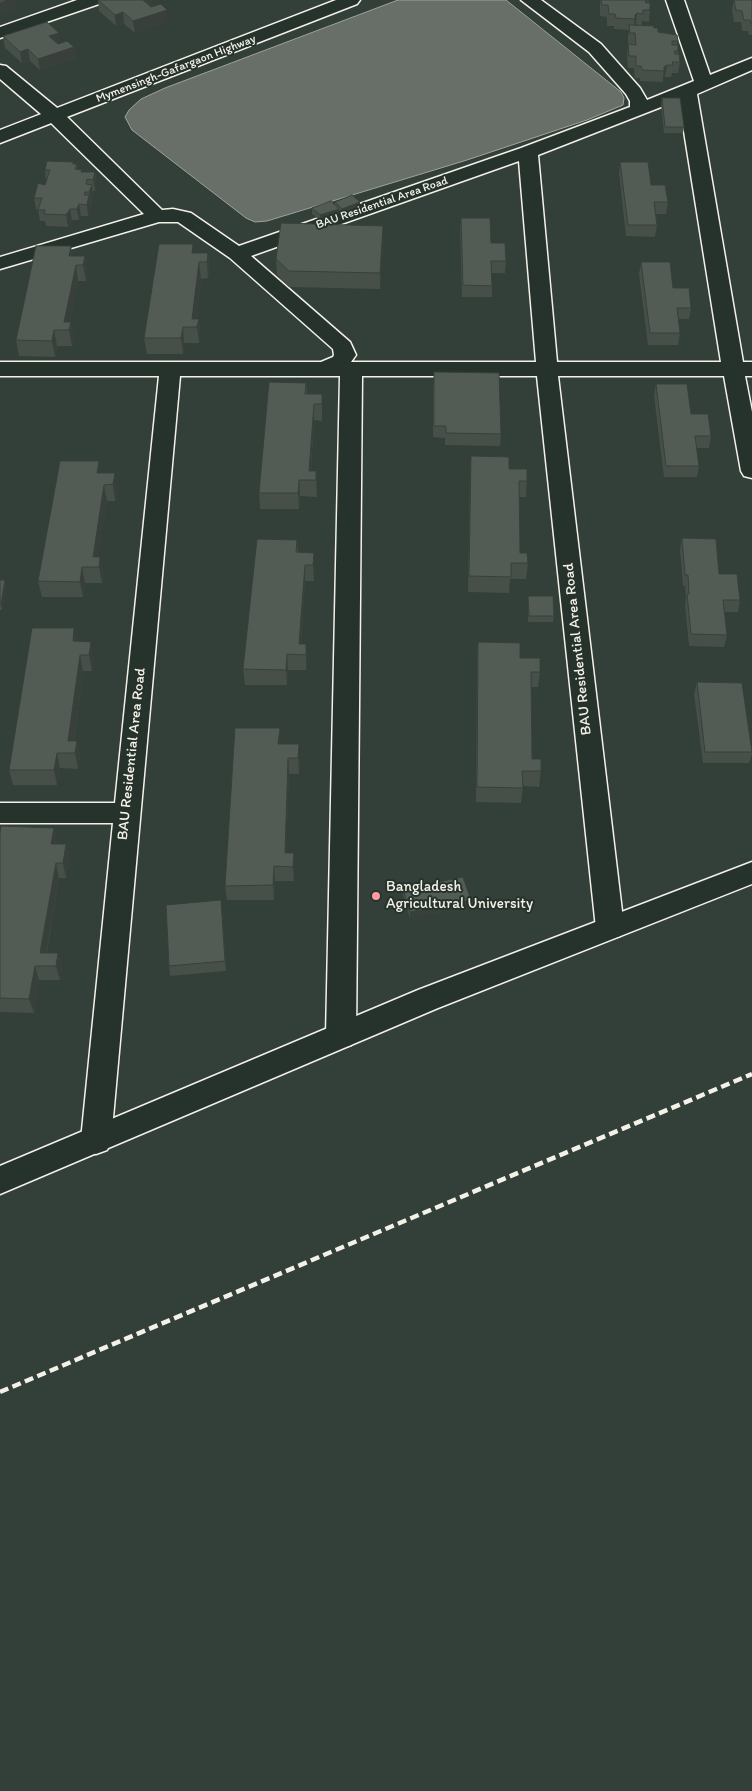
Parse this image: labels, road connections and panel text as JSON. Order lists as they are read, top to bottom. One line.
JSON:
{"streets":{"street":["Mymensingh-Gafargaon Highway","BAU Residential Area Road"]},"places":["Bangladesh Agricultural University"]}
